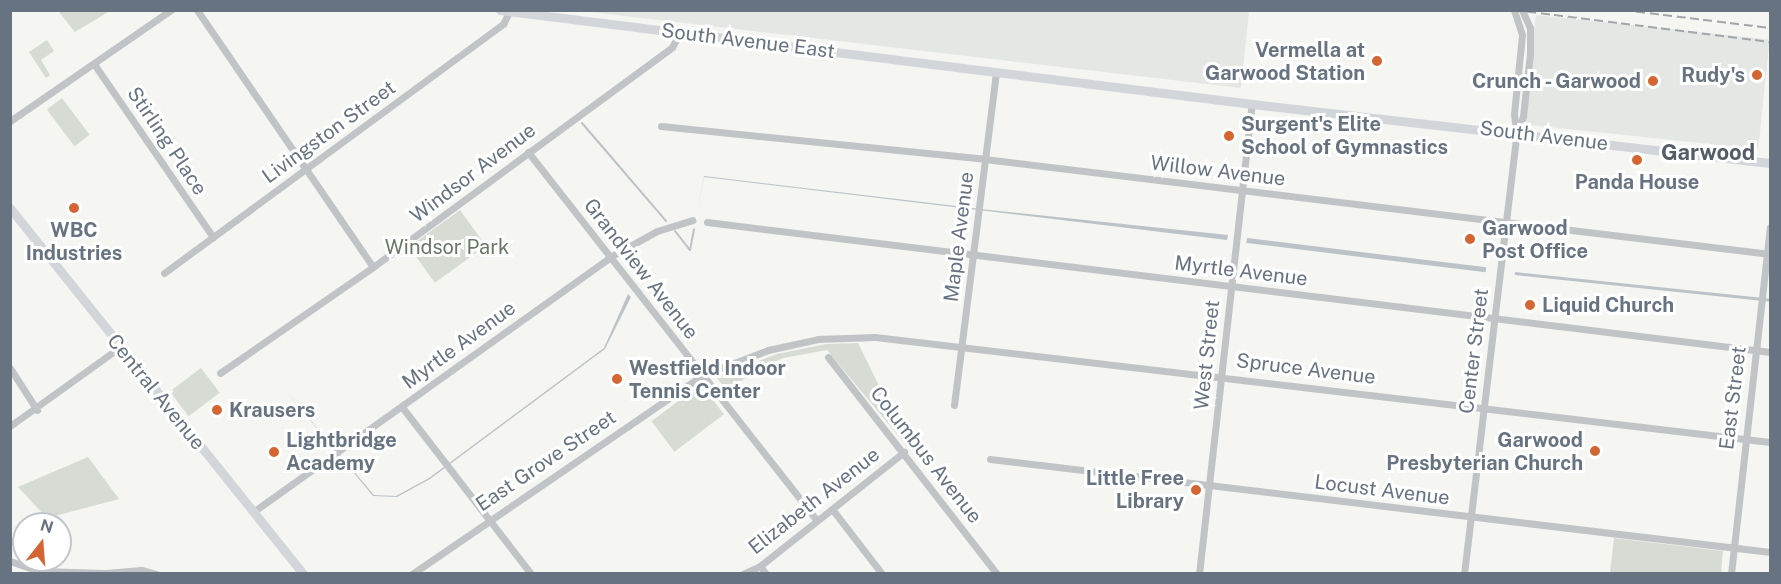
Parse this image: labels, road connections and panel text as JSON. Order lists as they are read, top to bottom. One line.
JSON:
{"streets":{"main road":["South Avenue East","South Avenue","Central Avenue"],"street":["Livingston Street","Stirling Place","Willow Avenue","Windsor Avenue","Maple Avenue","Grandview Avenue","Myrtle Avenue","Center Street","West Street","Spruce Avenue","East Street","Columbus Avenue","East Grove Street","Locust Avenue","Elizabeth Avenue"]},"crossings":[["South Avenue East","Livingston Street"],["South Avenue East","South Avenue"],["South Avenue East","Windsor Avenue"],["South Avenue East","Maple Avenue"],["Livingston Street","Stirling Place"],["South Avenue","Maple Avenue"],["South Avenue","Center Street"],["South Avenue","West Street"],["Willow Avenue","Maple Avenue"],["Willow Avenue","Center Street"],["Willow Avenue","West Street"],["Willow Avenue","East Street"],["Windsor Avenue","Grandview Avenue"],["Maple Avenue","Myrtle Avenue"],["Maple Avenue","Spruce Avenue"],["Grandview Avenue","Myrtle Avenue"],["Grandview Avenue","East Grove Street"],["Grandview Avenue","Elizabeth Avenue"],["Myrtle Avenue","Center Street"],["Myrtle Avenue","West Street"],["Myrtle Avenue","Central Avenue"],["Myrtle Avenue","East Street"],["Center Street","Spruce Avenue"],["Center Street","Locust Avenue"],["West Street","Spruce Avenue"],["West Street","Locust Avenue"],["Spruce Avenue","East Street"],["Spruce Avenue","East Grove Street"],["East Street","Locust Avenue"],["Columbus Avenue","Elizabeth Avenue"]],"districts":["Garwood"],"parks":["Windsor Park"],"places":["Vermella at Garwood Station","Rudy's","Crunch - Garwood","Surgent's Elite School of Gymnastics","Panda House","WBC Industries","Garwood Post Office","Liquid Church","Westfield Indoor Tennis Center","Krausers","Garwood Presbyterian Church","Lightbridge Academy","Little Free Library"],"north":"top"}
